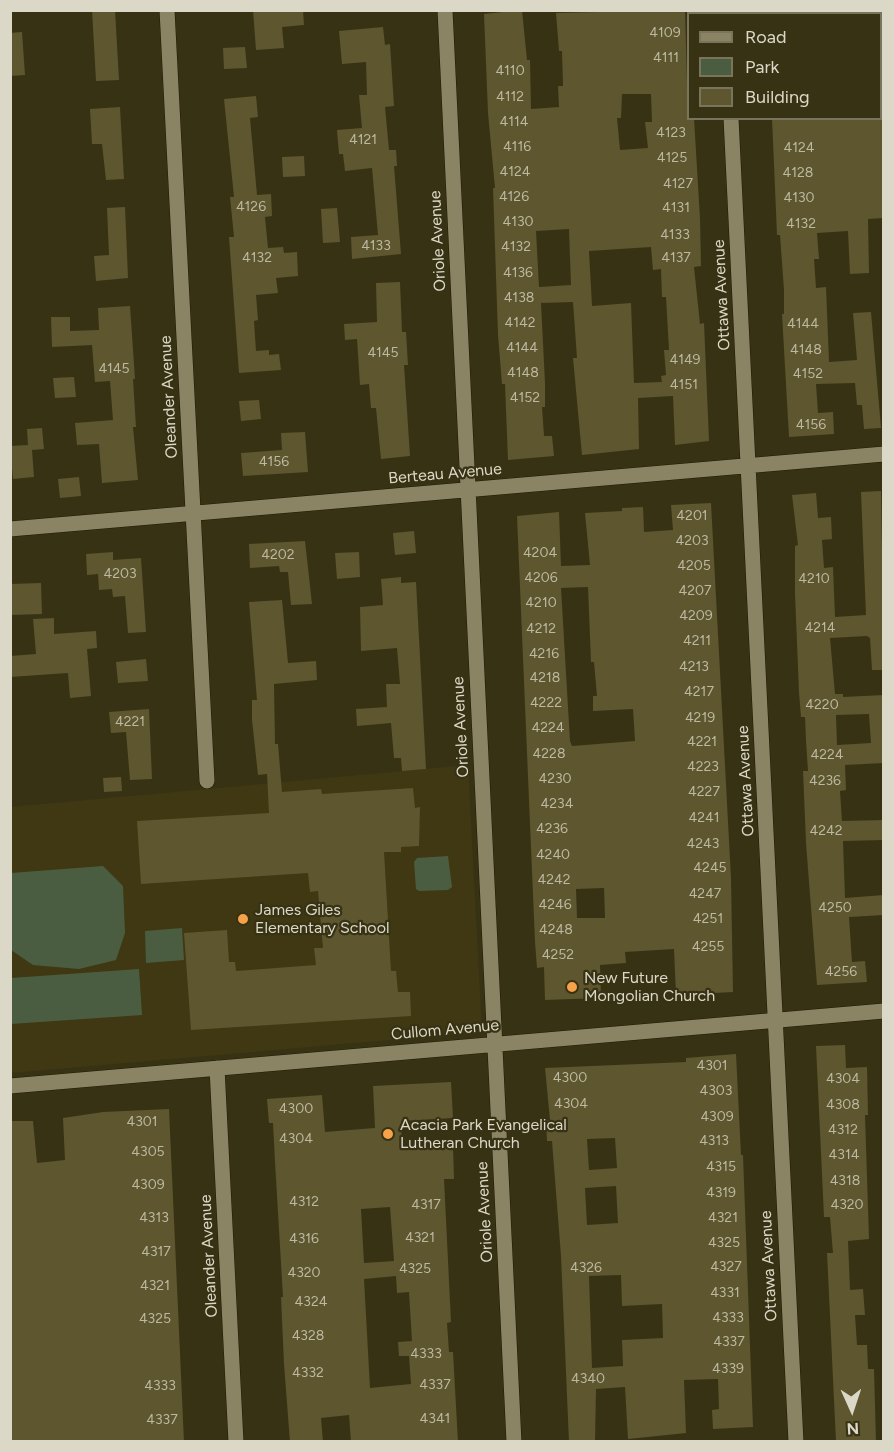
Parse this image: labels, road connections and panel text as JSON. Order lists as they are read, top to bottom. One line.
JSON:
{"streets":{"street":["Oriole Avenue","Ottawa Avenue","Oleander Avenue","Berteau Avenue","Cullom Avenue"]},"crossings":[["Oriole Avenue","Berteau Avenue"],["Oriole Avenue","Cullom Avenue"],["Ottawa Avenue","Berteau Avenue"],["Ottawa Avenue","Cullom Avenue"],["Oleander Avenue","Berteau Avenue"],["Oleander Avenue","Cullom Avenue"]],"places":["James Giles Elementary School","New Future Mongolian Church","Acacia Park Evangelical Lutheran Church"],"house_numbers":["4109","4111","4110","4112","4114","4123","4121","4116","4124","4125","4124","4128","4127","4126","4130","4126","4131","4130","4132","4133","4133","4132","4132","4137","4136","4138","4142","4144","4144","4148","4145","4149","4145","4148","4152","4151","4152","4156","4156","4201","4203","4204","4202","4205","4203","4206","4210","4207","4210","4209","4214","4212","4211","4216","4213","4218","4217","4222","4220","4219","4221","4224","4221","4228","4224","4223","4230","4236","4227","4234","4241","4236","4242","4243","4240","4245","4242","4247","4246","4250","4251","4248","4255","4252","4256","4301","4300","4304","4303","4304","4308","4300","4309","4301","4312","4304","4313","4305","4314","4315","4318","4309","4319","4312","4317","4320","4313","4321","4321","4316","4325","4317","4327","4326","4325","4320","4321","4331","4324","4333","4325","4328","4337","4333","4339","4332","4340","4337","4333","4341","4337"],"legend":["Road","Park","Building"],"north":"bottom"}
